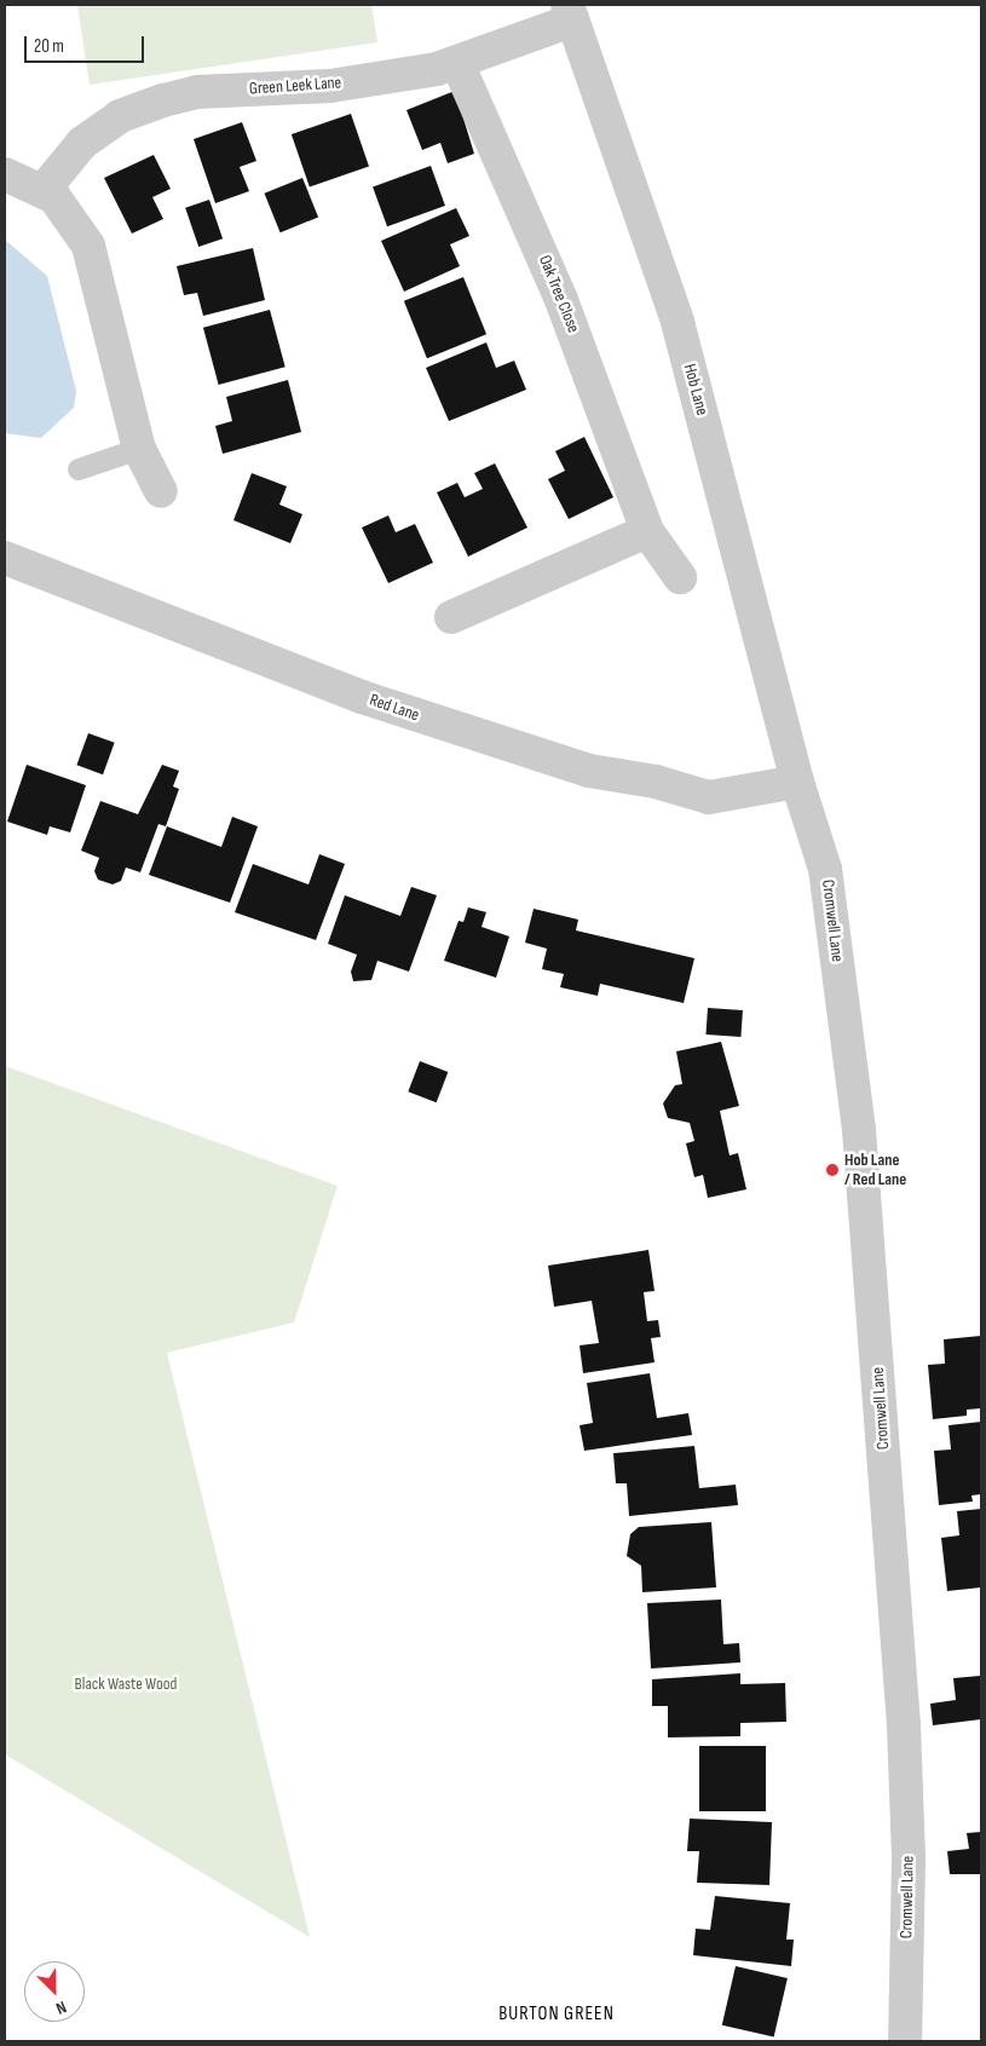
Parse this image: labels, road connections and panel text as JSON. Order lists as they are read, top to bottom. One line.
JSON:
{"streets":{"street":["Green Leek Lane","Oak Tree Close","Hob Lane","Red Lane","Cromwell Lane"]},"crossings":[["Green Leek Lane","Oak Tree Close"],["Green Leek Lane","Hob Lane"],["Hob Lane","Red Lane"],["Hob Lane","Cromwell Lane"],["Red Lane","Cromwell Lane"]],"districts":["BURTON GREEN"],"parks":["Black Waste Wood"],"places":["Hob Lane / Red Lane"],"scale_bar":"20 m","north":"bottom right"}
